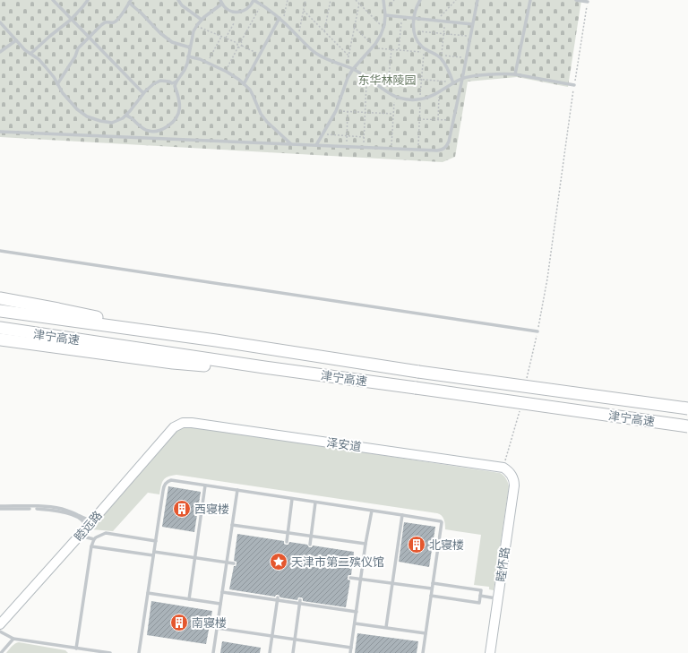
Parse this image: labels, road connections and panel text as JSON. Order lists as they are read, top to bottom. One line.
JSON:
{"streets":{"highway":["津宁高速"],"street":["泽安道","睦远路","睦怀路"]},"crossings":[["泽安道","睦远路"],["泽安道","睦怀路"]],"parks":["东华林陵园"],"places":{"building":["西寝楼","北寝楼","南寝楼"],"place":["天津市第二殡仪馆"]}}
